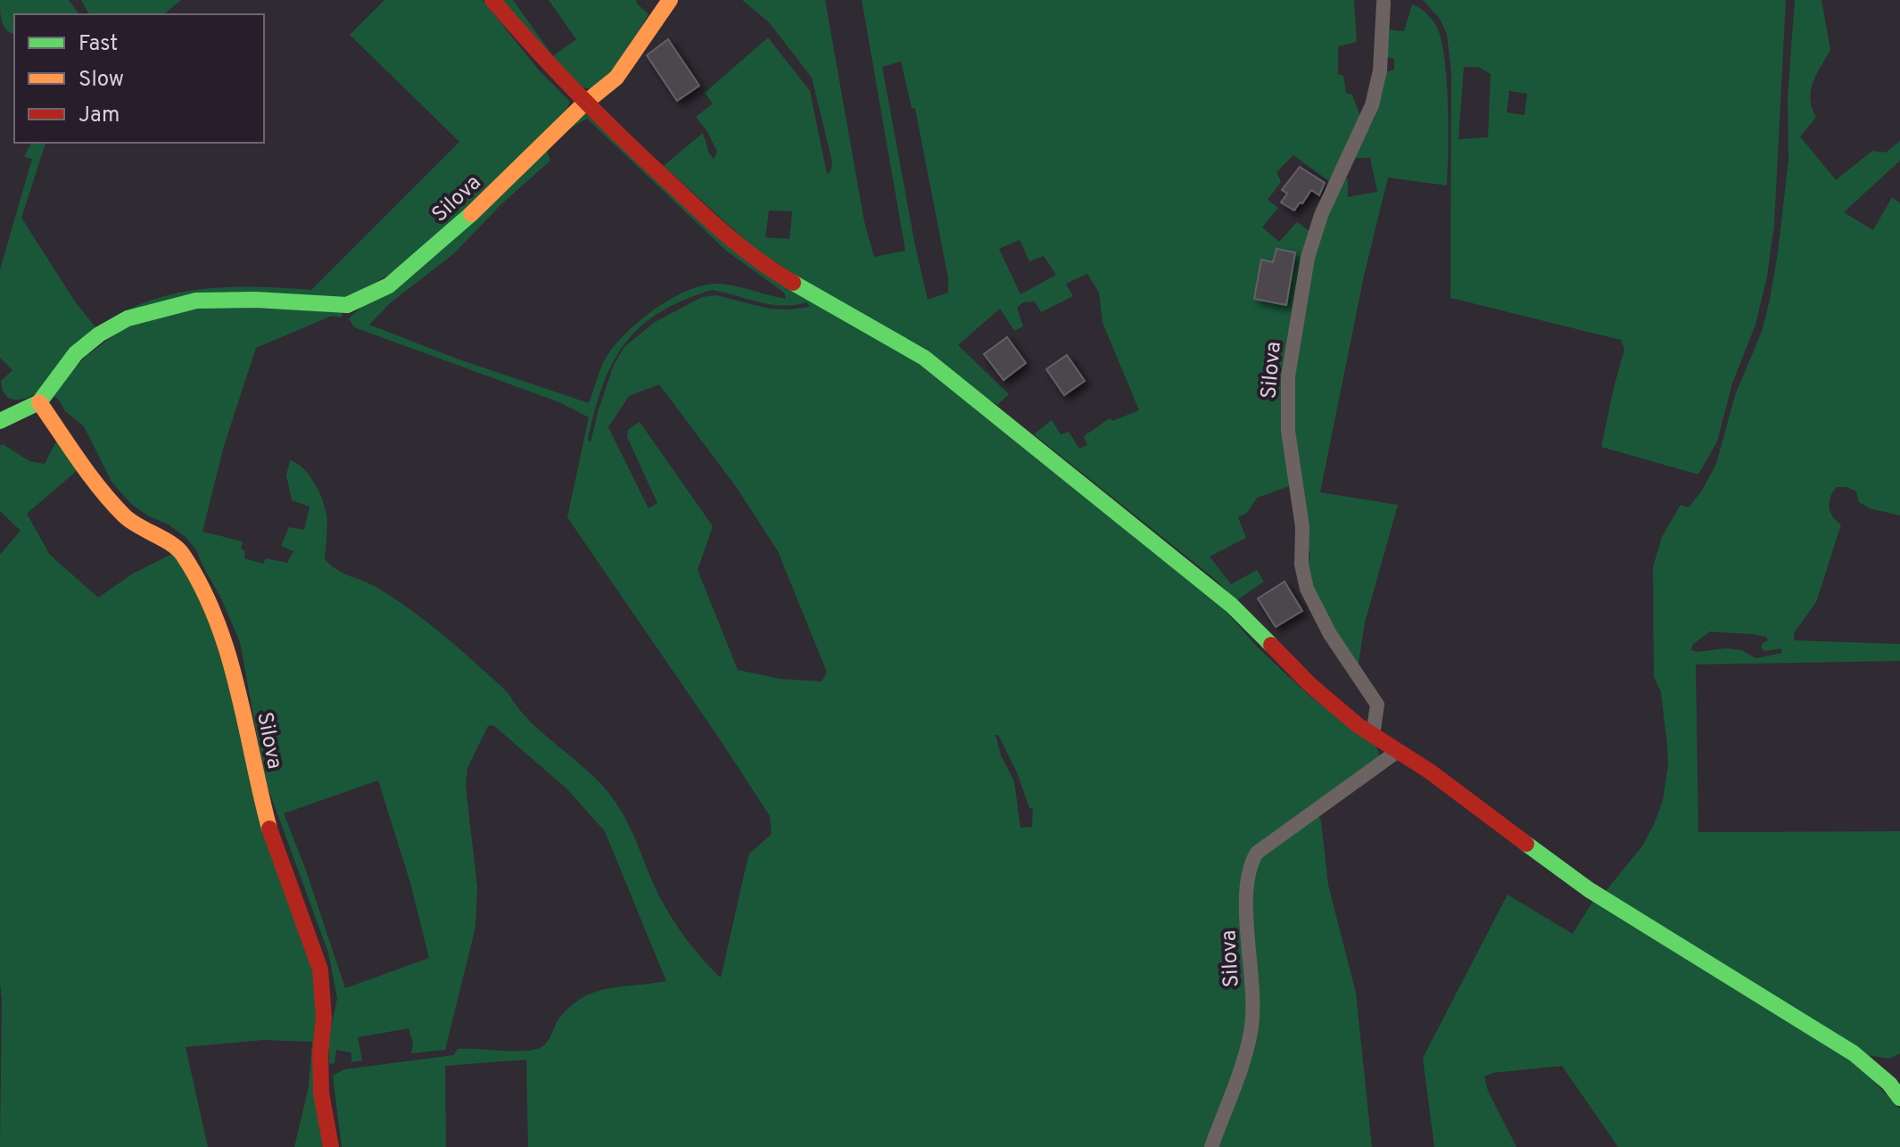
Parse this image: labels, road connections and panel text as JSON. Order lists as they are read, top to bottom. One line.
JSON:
{"streets":{"street":["Silova"]},"legend":["Fast","Slow","Jam"]}
